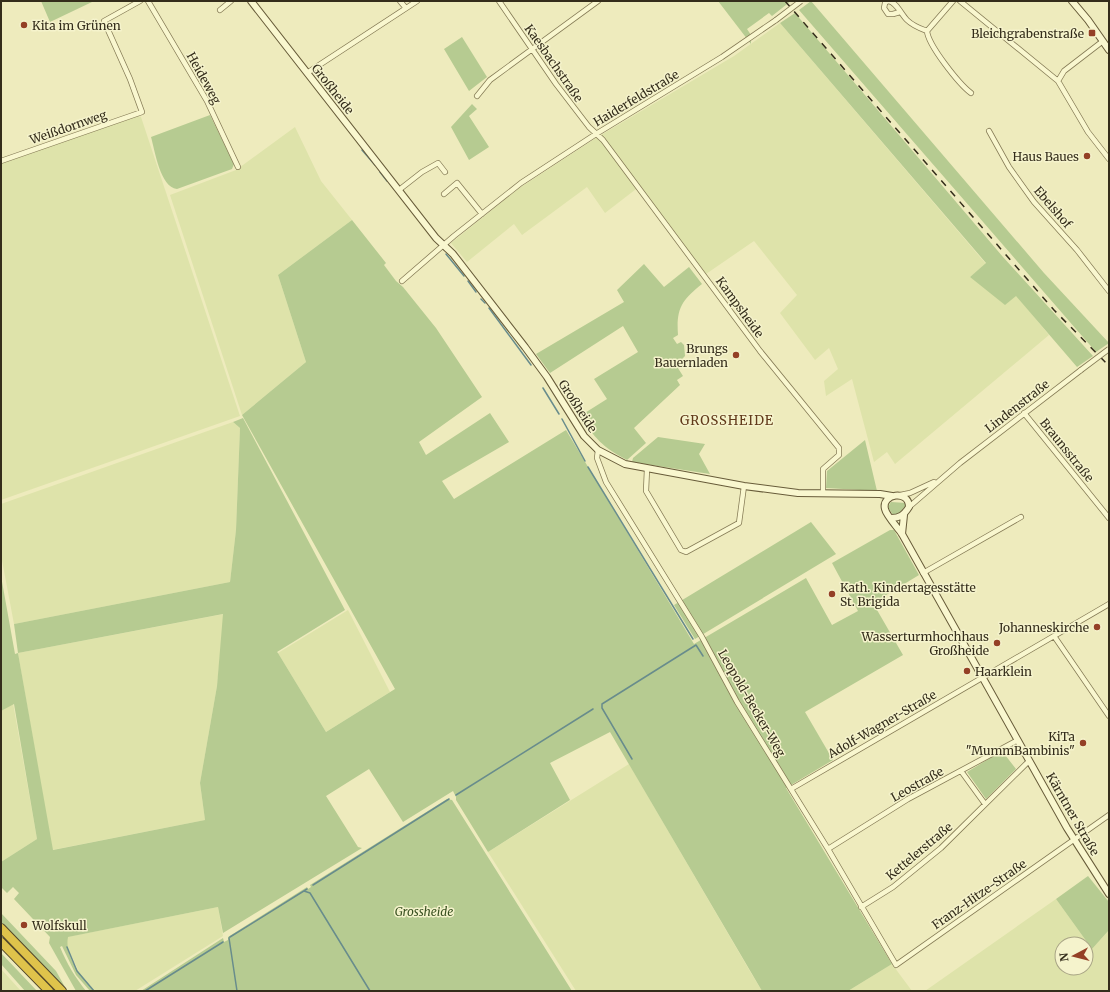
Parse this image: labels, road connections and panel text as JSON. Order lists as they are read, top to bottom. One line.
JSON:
{"streets":{"street":["Kaesbachstraße","Heideweg","Großheide","Haiderfeldstraße","Weißdornweg","Ebelshof","Kampsheide","Lindenstraße","Braunsstraße","Leopold-Becker-Weg","Adolf-Wagner-Straße","Leostraße","Kärntner Straße","Kettelerstraße","Franz-Hitze-Straße"]},"crossings":[["Kaesbachstraße","Haiderfeldstraße"],["Kaesbachstraße","Kampsheide"],["Großheide","Haiderfeldstraße"],["Großheide","Kampsheide"],["Großheide","Lindenstraße"],["Großheide","Leopold-Becker-Weg"],["Großheide","Kärntner Straße"],["Haiderfeldstraße","Kampsheide"],["Lindenstraße","Braunsstraße"],["Lindenstraße","Kärntner Straße"],["Leopold-Becker-Weg","Adolf-Wagner-Straße"],["Leopold-Becker-Weg","Leostraße"],["Leopold-Becker-Weg","Kettelerstraße"],["Leopold-Becker-Weg","Franz-Hitze-Straße"],["Adolf-Wagner-Straße","Kärntner Straße"],["Leostraße","Kärntner Straße"],["Kärntner Straße","Kettelerstraße"],["Kärntner Straße","Franz-Hitze-Straße"]],"districts":["GROSSHEIDE"],"parks":["Grossheide"],"places":{"other":["Kita im Grünen","Haus Baues","Brungs Bauernladen","Kath. Kindertagesstätte St. Brigida","Johanneskirche","Wasserturmhochhaus Großheide","Haarklein","KiTa \"MummBambinis\"","Wolfskull"],"transit":["Bleichgrabenstraße"]},"north":"left"}
